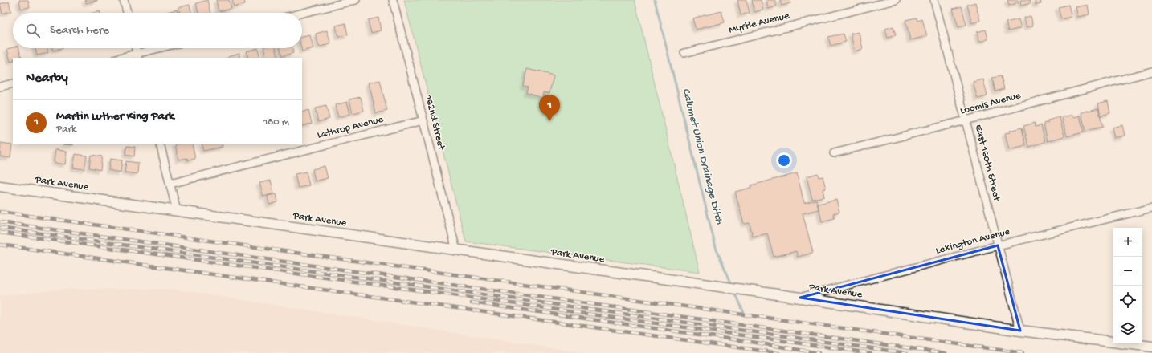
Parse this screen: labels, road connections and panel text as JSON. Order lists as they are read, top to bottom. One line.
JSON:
{"streets":{"street":["Myrtle Avenue","Loomis Avenue","162nd Street","Lathrop Avenue","East 160th Street","Park Avenue","Lexington Avenue"]},"crossings":[["Loomis Avenue","East 160th Street"],["162nd Street","Lathrop Avenue"],["162nd Street","Park Avenue"],["East 160th Street","Park Avenue"],["East 160th Street","Lexington Avenue"],["Park Avenue","Lexington Avenue"]],"water":["Calumet Union Drainage Ditch"],"page":{"search":"Search here","heading":"Nearby","pins":"1","list":[{"mark":"1","name":"Martin Luther King Park","note":"Park","value":"180 m"}],"map_buttons":["+","−"]}}
